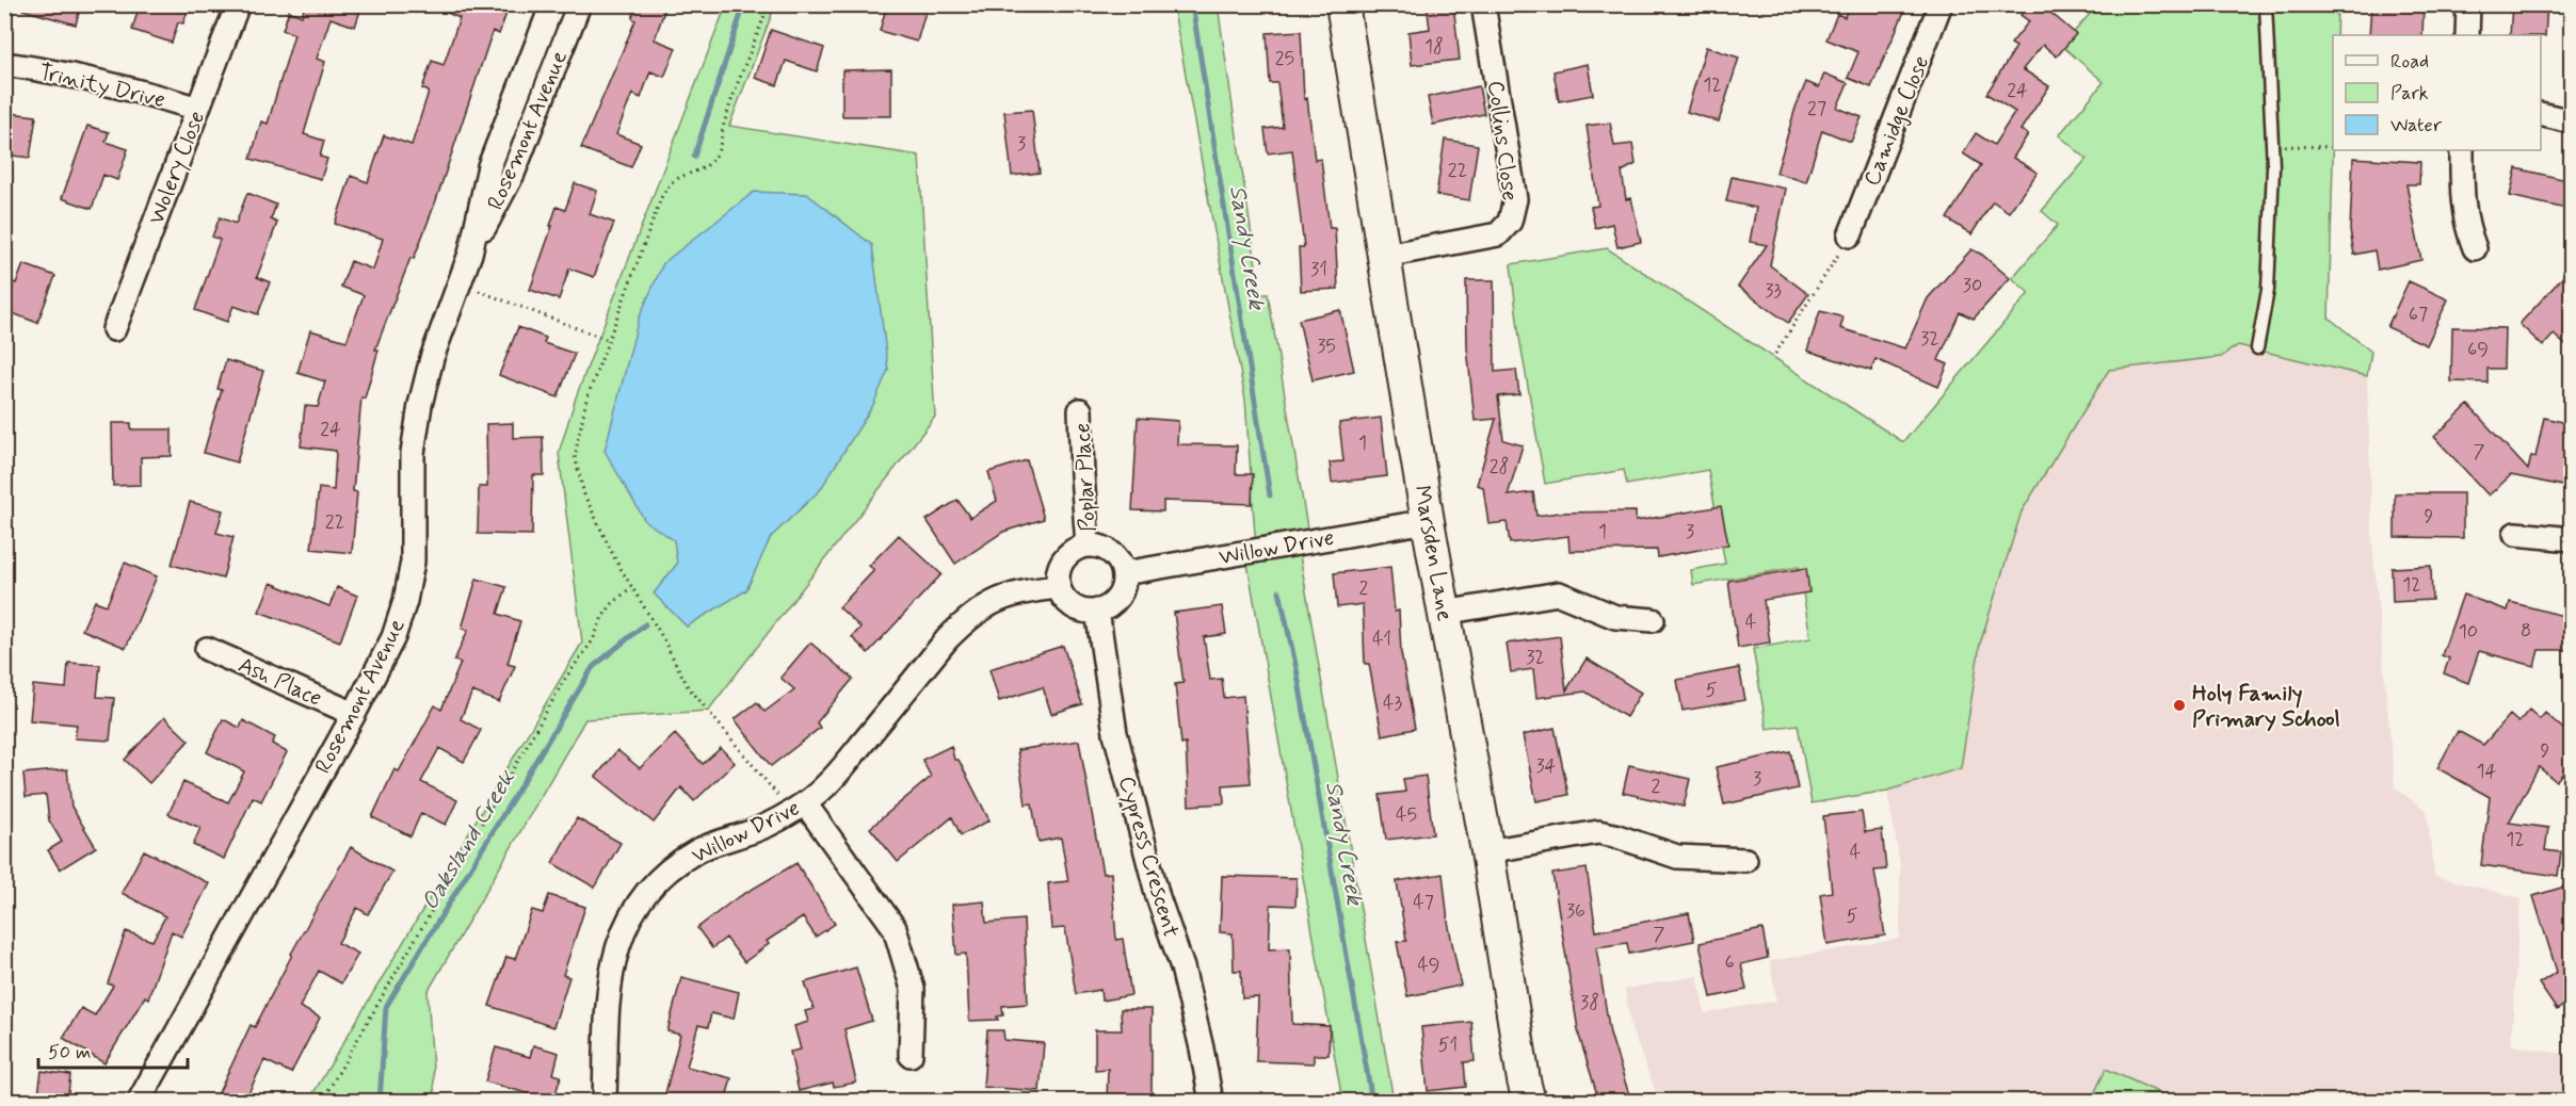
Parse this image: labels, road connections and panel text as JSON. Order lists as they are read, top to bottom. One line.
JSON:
{"streets":{"main road":["Marsden Lane"],"street":["Trinity Drive","Camidge Close","Rosemont Avenue","Collins Close","Wolery Close","Poplar Place","Willow Drive","Ash Place","Cypress Crescent"]},"crossings":[["Trinity Drive","Wolery Close"],["Rosemont Avenue","Ash Place"],["Collins Close","Marsden Lane"],["Poplar Place","Willow Drive"],["Poplar Place","Cypress Crescent"],["Willow Drive","Marsden Lane"],["Willow Drive","Cypress Crescent"]],"water":["Sandy Creek","Oaksland Creek"],"places":["Holy Family Primary School"],"house_numbers":["18","25","12","24","27","3","22","31","30","33","67","32","35","69","24","1","7","28","9","22","1","3","12","2","4","8","10","41","32","5","43","9","34","14","3","2","45","12","4","47","36","5","7","6","49","38","51"],"legend":["Road","Park","Water"],"scale_bar":"50 m"}
